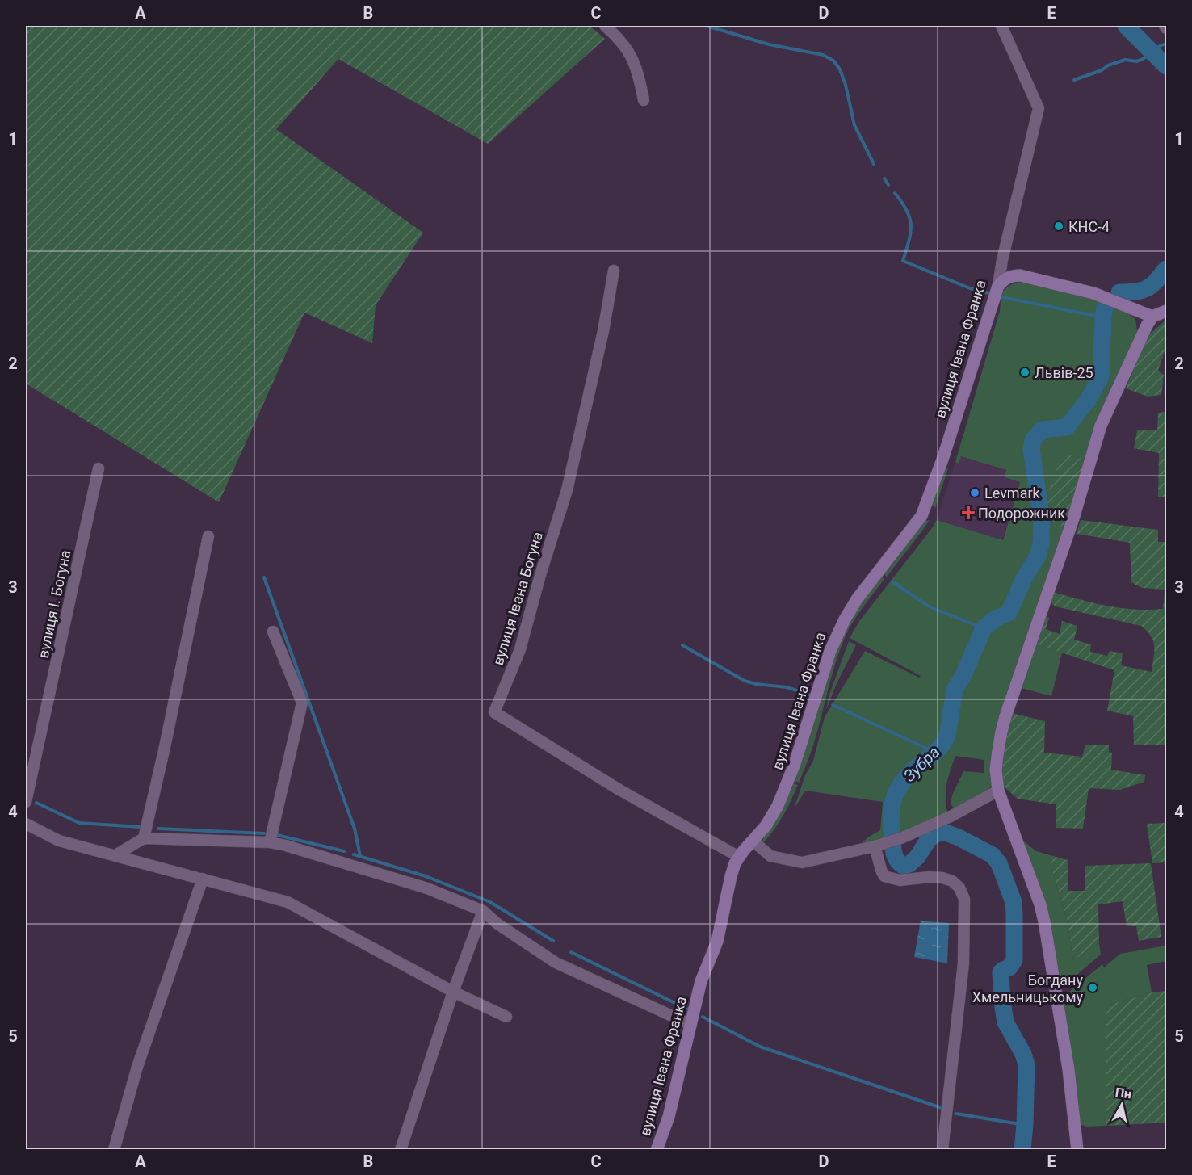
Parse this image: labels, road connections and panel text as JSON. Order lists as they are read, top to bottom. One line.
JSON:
{"streets":{"main road":["вулиця Івана Франка"],"street":["вулиця Івана Богуна","вулиця І. Богуна"]},"crossings":[["вулиця Івана Франка","вулиця Івана Богуна"]],"water":["Зубра"],"places":{"other":["КНС-4","Львів-25","Levmark","Богдану Хмельницькому"],"health":["Подорожник"]},"north":"top","grid":{"columns":["A","B","C","D","E"],"rows":["1","2","3","4","5"]}}
